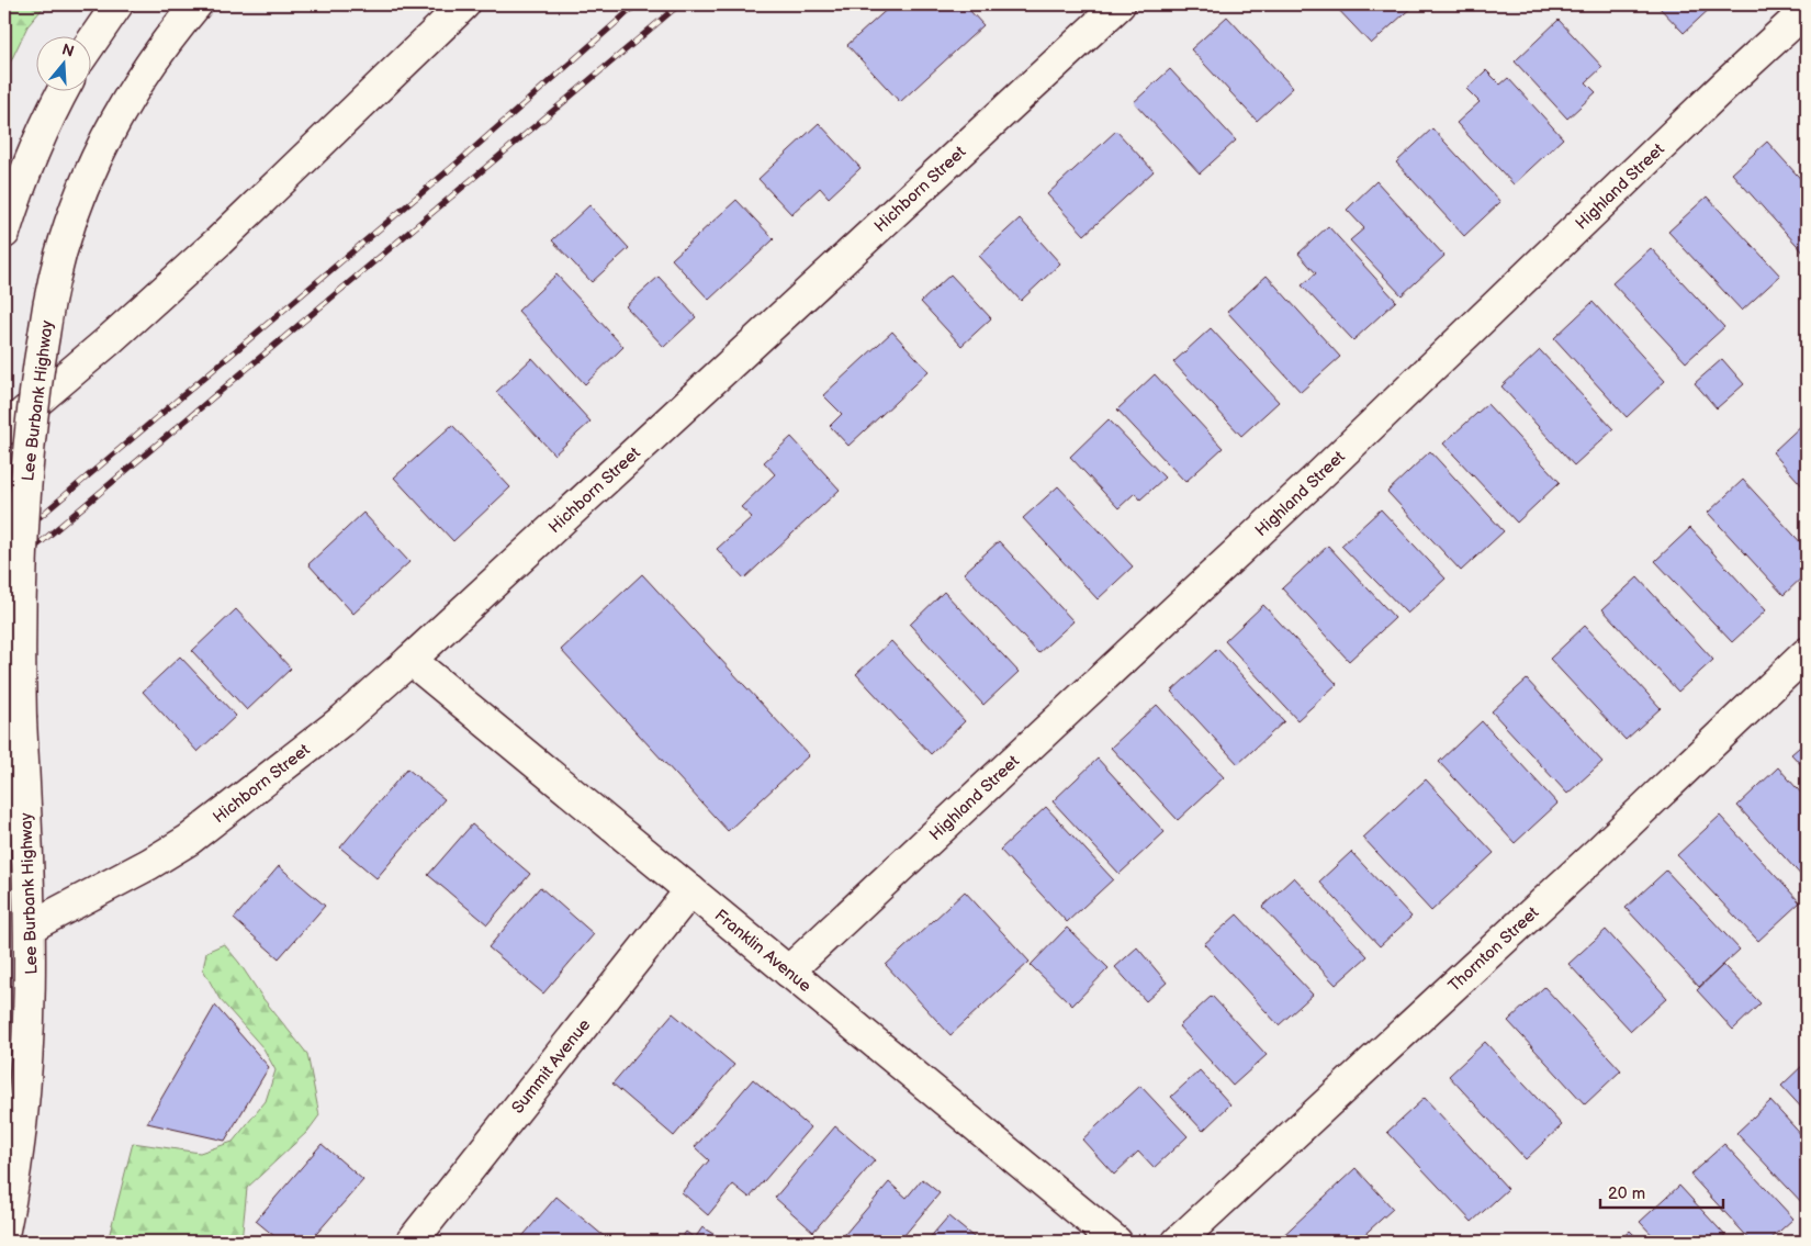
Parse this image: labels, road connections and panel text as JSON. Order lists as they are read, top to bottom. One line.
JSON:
{"streets":{"main road":["Highland Street","Hichborn Street","Lee Burbank Highway","Thornton Street","Franklin Avenue","Summit Avenue"]},"crossings":[["Highland Street","Franklin Avenue"],["Hichborn Street","Lee Burbank Highway"],["Hichborn Street","Franklin Avenue"],["Franklin Avenue","Summit Avenue"]],"scale_bar":"20 m","north":"top"}
